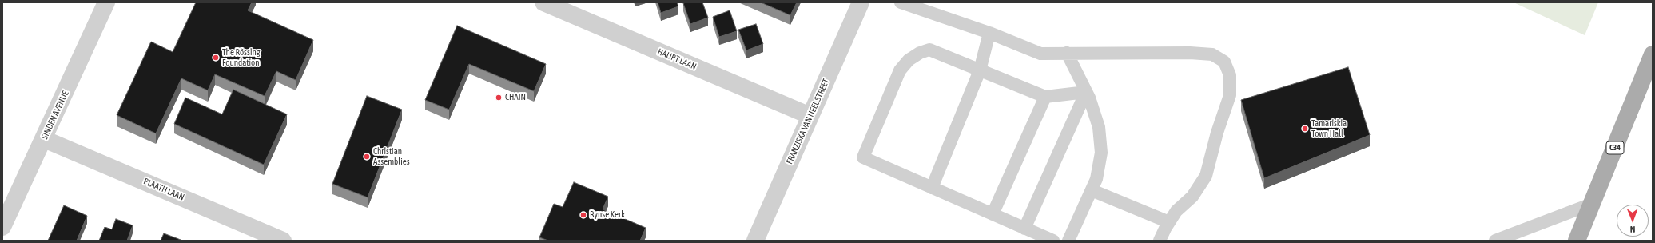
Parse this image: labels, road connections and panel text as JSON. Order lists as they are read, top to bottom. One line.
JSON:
{"streets":{"main road":["C34"],"street":["HAUPT LAAN","SINDEN AVENUE","FRANZISKA VAN NEEL STREET","PLAATH LAAN"]},"crossings":[["HAUPT LAAN","FRANZISKA VAN NEEL STREET"],["SINDEN AVENUE","PLAATH LAAN"]],"places":["The Rössing Foundation","CHAIN","Tamariskia Town Hall","Christian Assemblies","Rynse Kerk"],"north":"bottom"}
